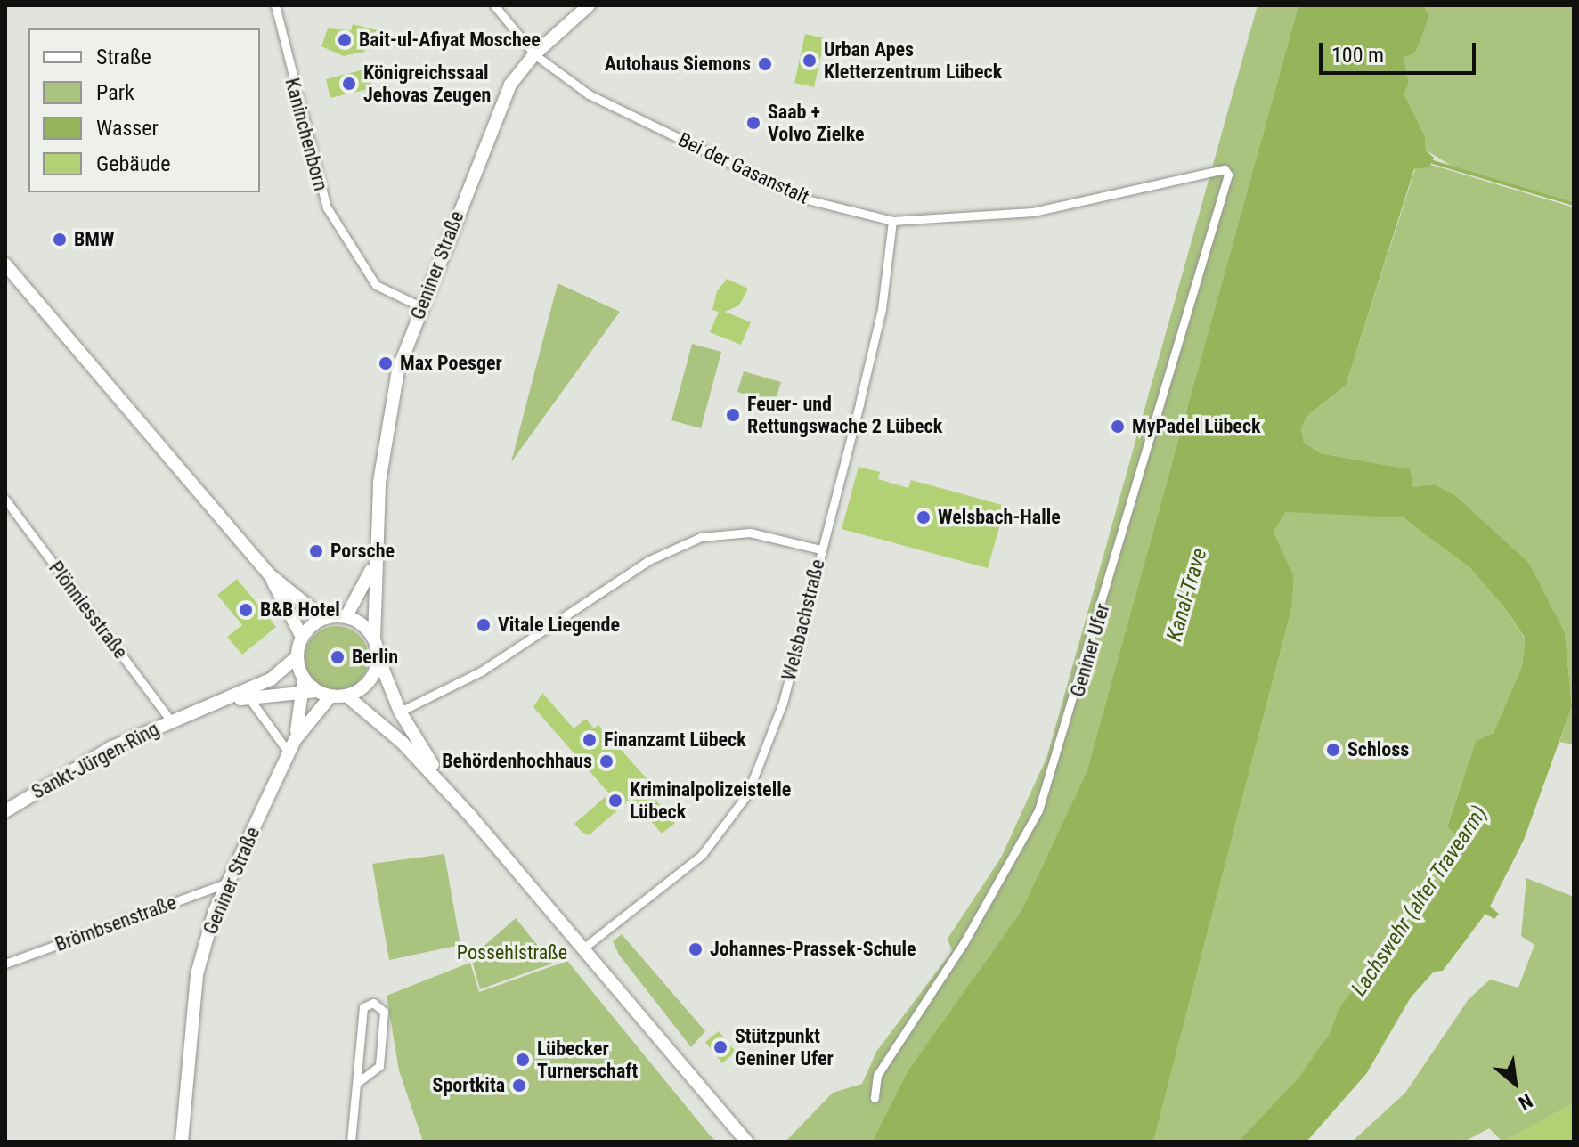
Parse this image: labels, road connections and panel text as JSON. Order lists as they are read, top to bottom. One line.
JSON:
{"streets":{"main road":["Geniner Straße","Sankt-Jürgen-Ring"],"street":["Kaninchenborn","Bei der Gasanstalt","Plönniesstraße","Welsbachstraße","Geniner Ufer","Brömbsenstraße"]},"crossings":[["Kaninchenborn","Geniner Straße"],["Bei der Gasanstalt","Geniner Straße"],["Bei der Gasanstalt","Welsbachstraße"],["Bei der Gasanstalt","Geniner Ufer"],["Geniner Straße","Sankt-Jürgen-Ring"],["Geniner Straße","Brömbsenstraße"],["Plönniesstraße","Sankt-Jürgen-Ring"]],"water":["Kanal-Trave","Lachswehr (alter Travearm)"],"parks":["Possehlstraße"],"places":["Bait-ul-Afiyat Moschee","Urban Apes Kletterzentrum Lübeck","Autohaus Siemons","Königreichssaal Jehovas Zeugen","Saab + Volvo Zielke","BMW","Max Poesger","Feuer- und Rettungswache 2 Lübeck","MyPadel Lübeck","Welsbach-Halle","Porsche","B&B Hotel","Vitale Liegende","Berlin","Finanzamt Lübeck","Schloss","Behördenhochhaus","Kriminalpolizeistelle Lübeck","Johannes-Prassek-Schule","Stützpunkt Geniner Ufer","Lübecker Turnerschaft","Sportkita"],"legend":["Straße","Park","Wasser","Gebäude"],"scale_bar":"100 m","north":"bottom right"}
